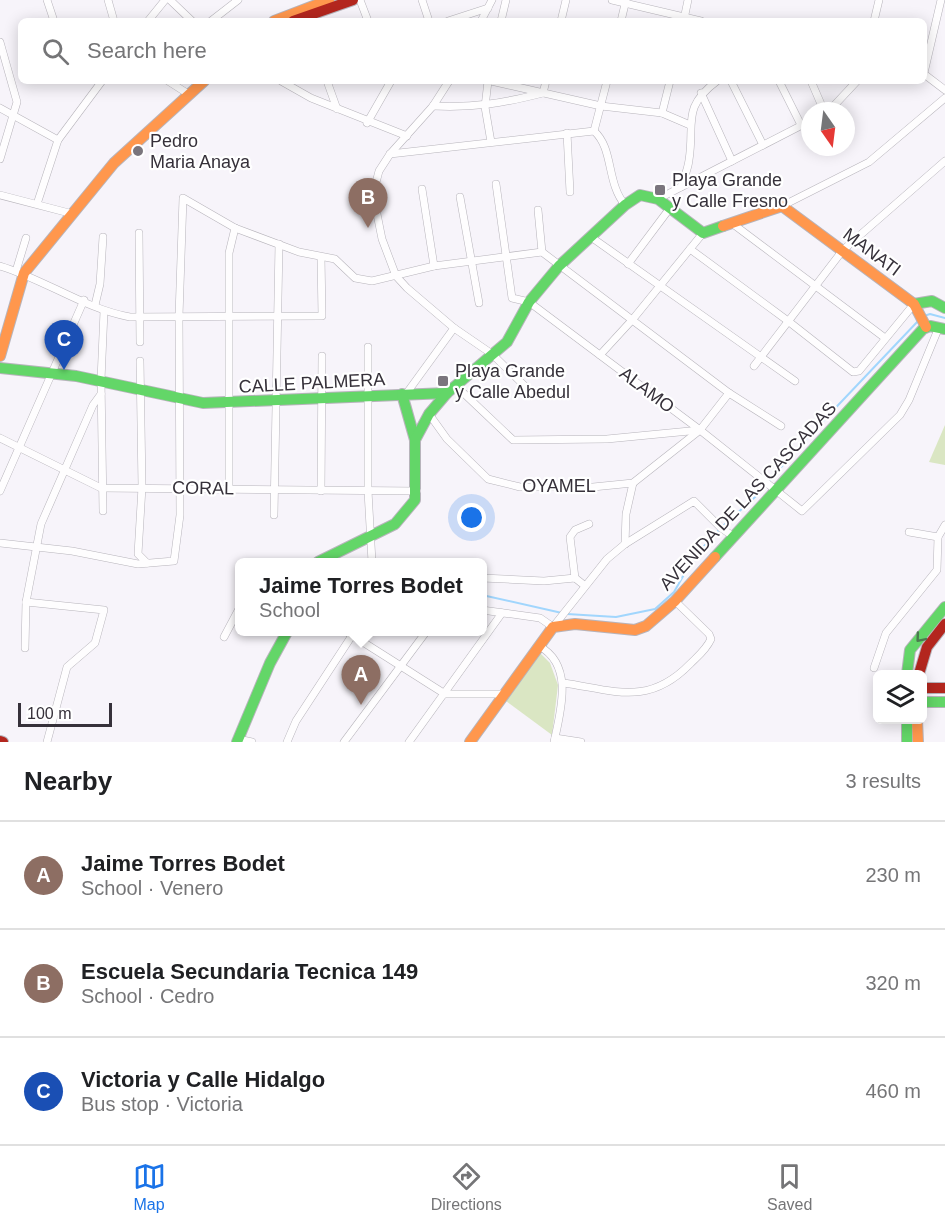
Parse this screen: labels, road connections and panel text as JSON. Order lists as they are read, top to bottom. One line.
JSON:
{"streets":{"street":["MANATI","CALLE PALMERA","ALAMO","OYAMEL","CORAL","AVENIDA DE LAS CASCADAS"]},"crossings":[["ALAMO","AVENIDA DE LAS CASCADAS"]],"places":{"other":["Pedro Maria Anaya"],"transit":["Playa Grande y Calle Fresno","Playa Grande y Calle Abedul"]},"scale_bar":"100 m","north":"bottom","page":{"search":"Search here","pins":["B","C","A"],"popup":["Jaime Torres Bodet","School"],"scale":"100 m","heading":["Nearby","3 results"],"list":[{"mark":"A","name":"Jaime Torres Bodet","note":"School · Venero","value":"230 m"},{"mark":"B","name":"Escuela Secundaria Tecnica 149","note":"School · Cedro","value":"320 m"},{"mark":"C","name":"Victoria y Calle Hidalgo","note":"Bus stop · Victoria","value":"460 m"}],"nav":["Map","Directions","Saved"]}}
